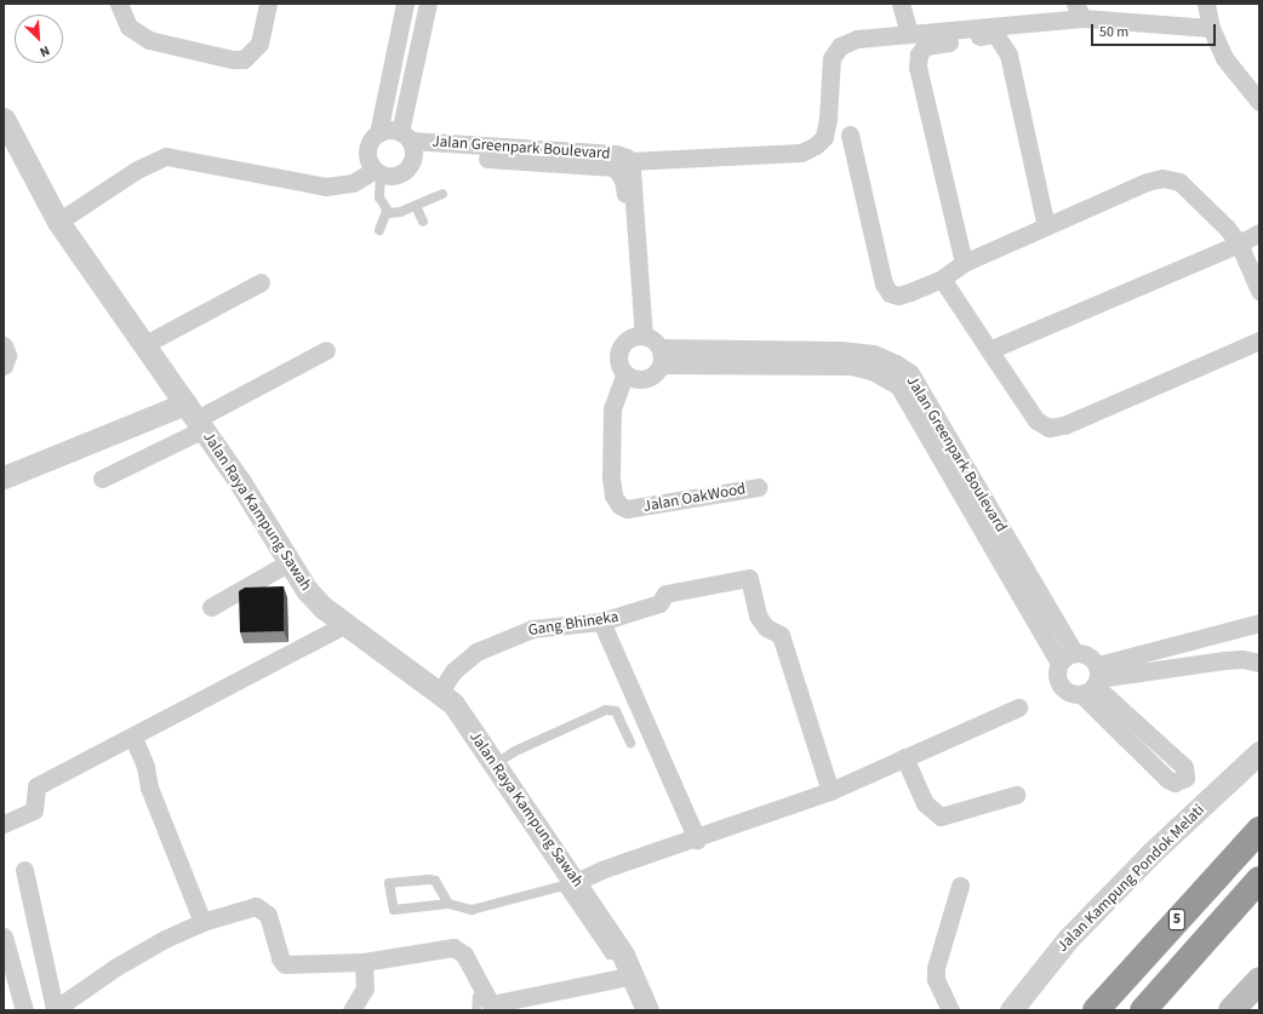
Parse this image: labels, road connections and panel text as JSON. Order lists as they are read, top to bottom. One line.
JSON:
{"streets":{"highway":["5"],"street":["Jalan Greenpark Boulevard","Jalan OakWood","Jalan Raya Kampung Sawah","Gang Bhineka","Jalan Kampung Pondok Melati"]},"crossings":[["Jalan Greenpark Boulevard","Jalan OakWood"],["Jalan Raya Kampung Sawah","Gang Bhineka"]],"scale_bar":"50 m","north":"bottom right"}
